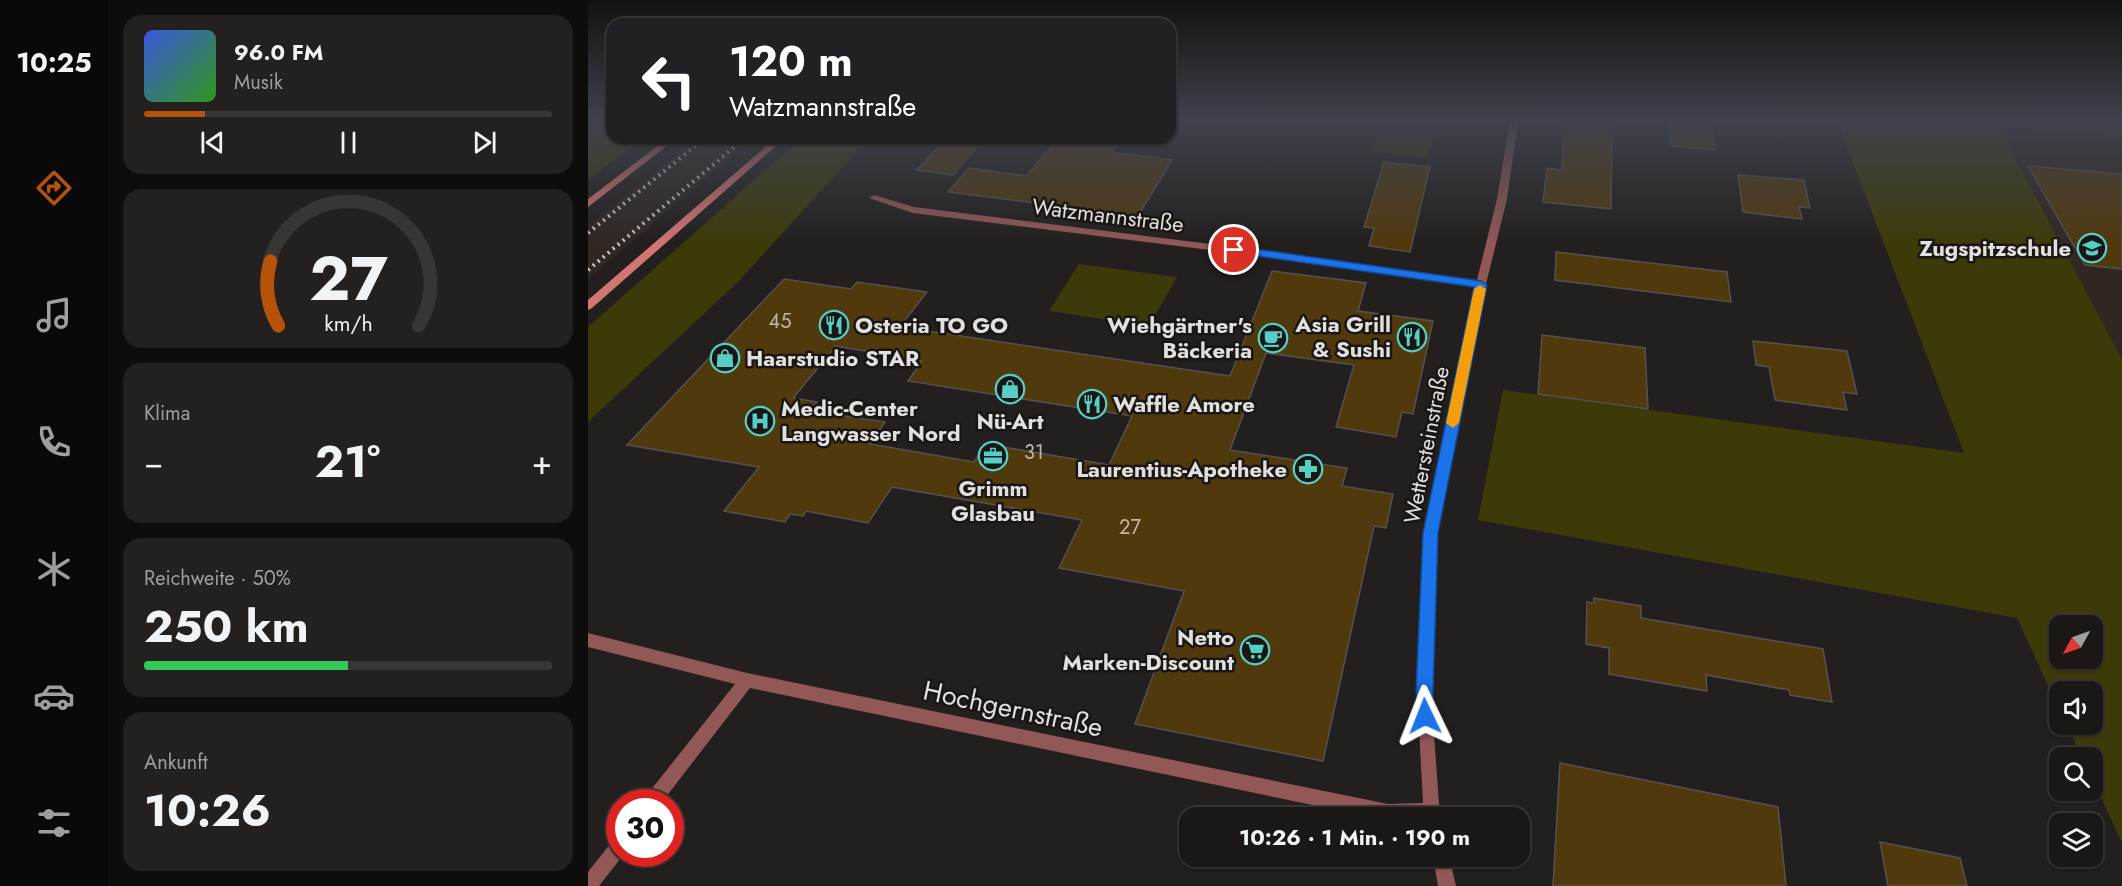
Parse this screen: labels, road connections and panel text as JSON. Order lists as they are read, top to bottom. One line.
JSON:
{"streets":{"street":["Watzmannstraße","Wettersteinstraße","Hochgernstraße"]},"crossings":[["Watzmannstraße","Wettersteinstraße"]],"places":{"school or university":["Zugspitzschule"],"restaurant":["Osteria TO GO","Asia Grill & Sushi","Waffle Amore"],"cafe":["Wiehgärtner's Bäckeria"],"shop":["Haarstudio STAR","Nü-Art"],"hospital":["Medic-Center Langwasser Nord"],"office":["Grimm Glasbau"],"pharmacy":["Laurentius-Apotheke"],"supermarket":["Netto Marken-Discount"]},"house_numbers":["45","31","27"],"north":"bottom left","page":{"tabs":"10:25","turn":["120 m","Watzmannstraße"],"song":["96.0 FM","Musik"],"tile":["Klima",["Reichweite · 50%","250 km"],["Ankunft","10:26"]],"heat":["−","21°","+"],"limit":"30","trip":"10:26 · 1 Min. · 190 m","gauge":["27","km/h"]}}
